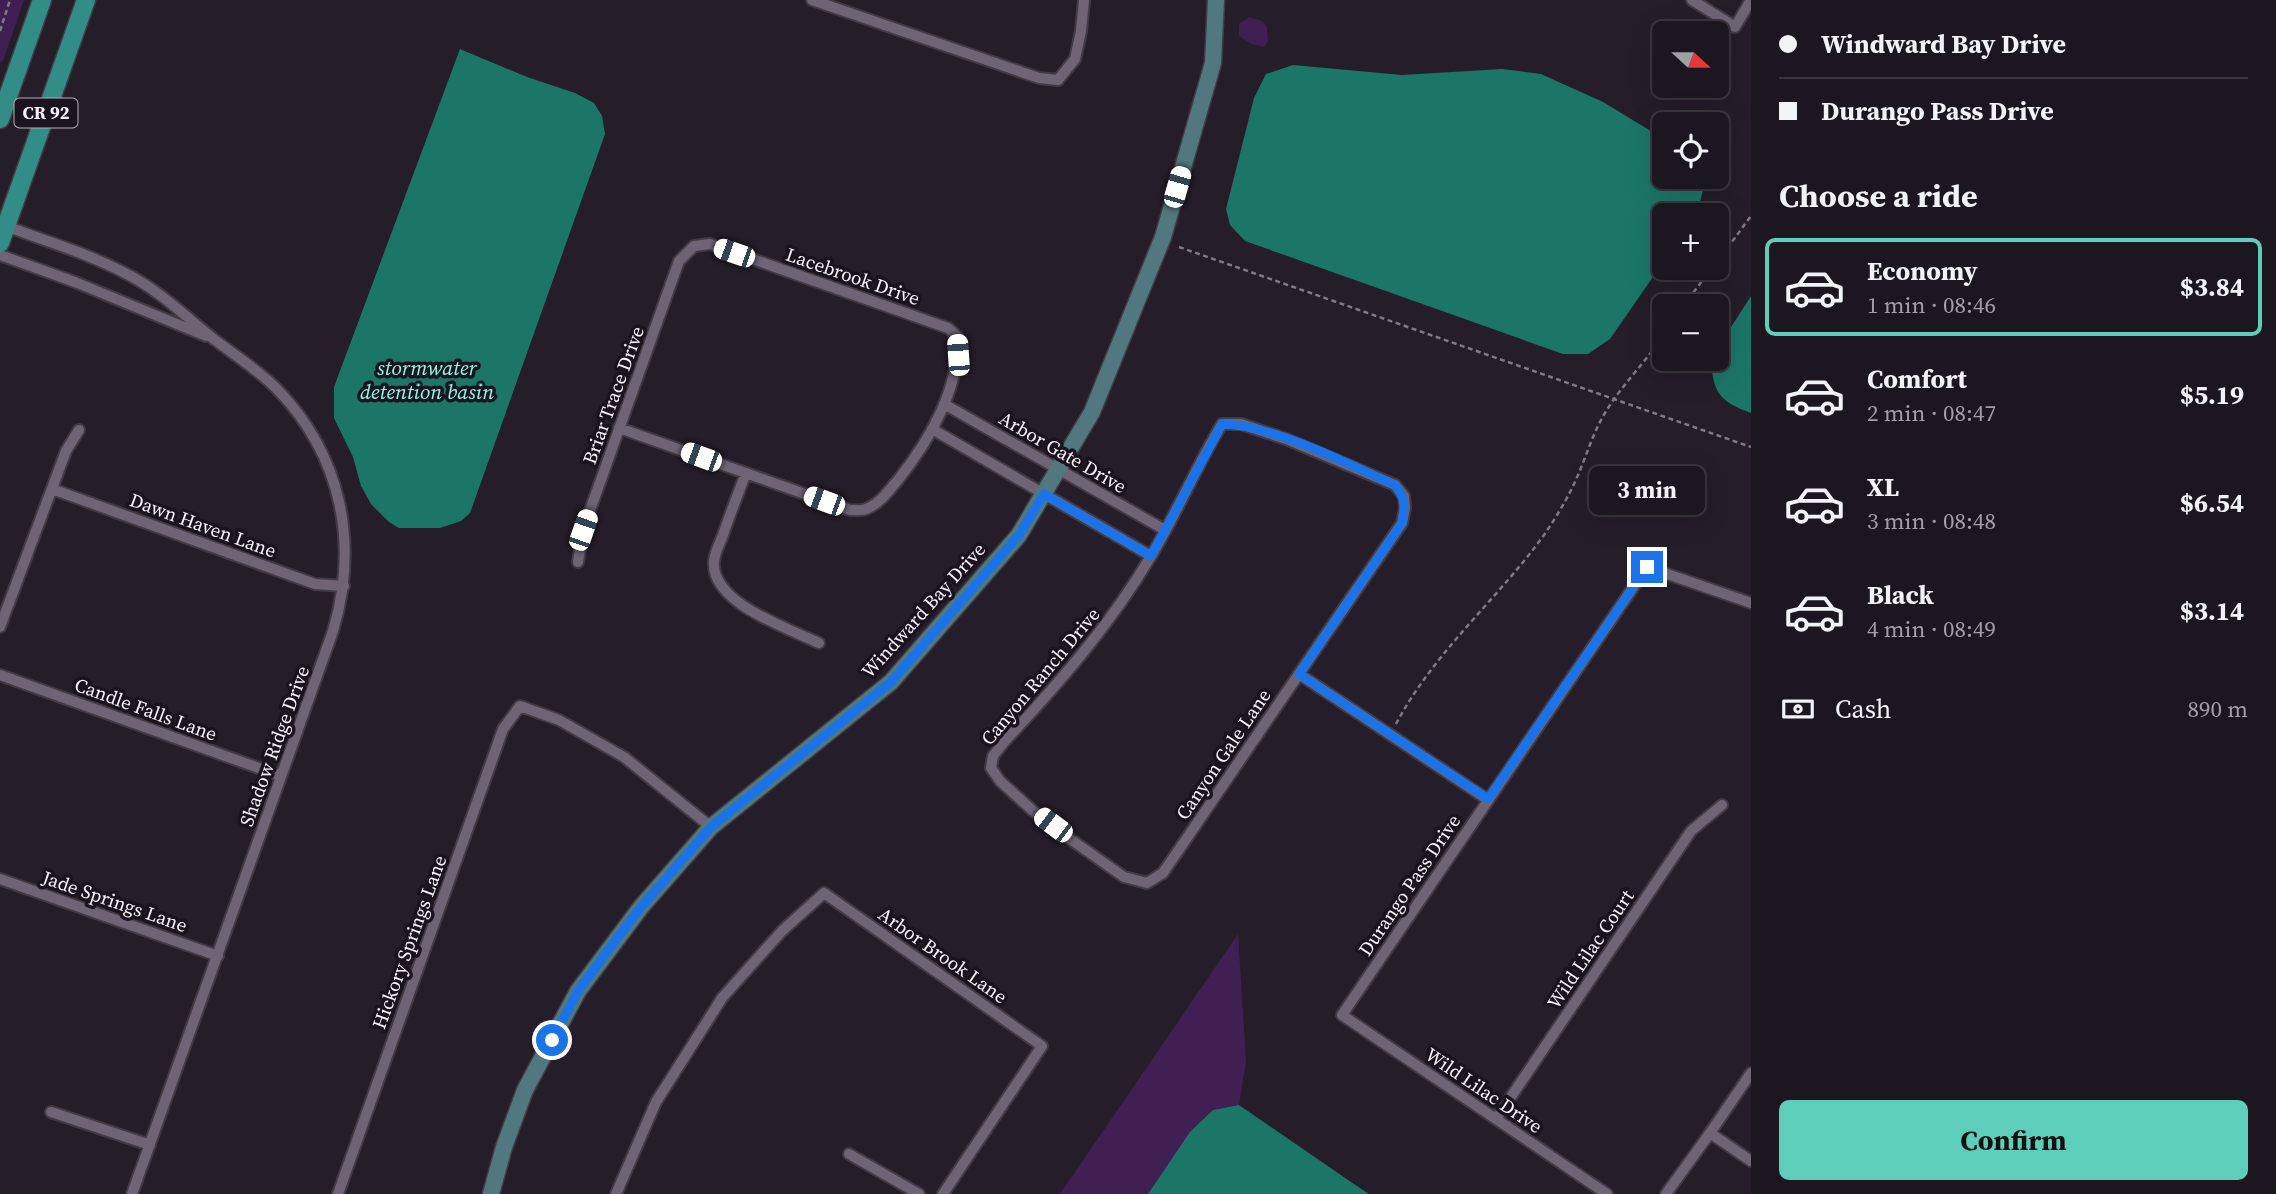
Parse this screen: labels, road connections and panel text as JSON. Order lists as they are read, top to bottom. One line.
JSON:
{"streets":{"main road":["CR 92"],"street":["Lacebrook Drive","Briar Trace Drive","Arbor Gate Drive","Dawn Haven Lane","Windward Bay Drive","Canyon Ranch Drive","Candle Falls Lane","Shadow Ridge Drive","Canyon Gale Lane","Durango Pass Drive","Jade Springs Lane","Hickory Springs Lane","Wild Lilac Court","Arbor Brook Lane","Wild Lilac Drive"]},"crossings":[["CR 92","Shadow Ridge Drive"],["Lacebrook Drive","Briar Trace Drive"],["Lacebrook Drive","Arbor Gate Drive"],["Arbor Gate Drive","Windward Bay Drive"],["Arbor Gate Drive","Canyon Ranch Drive"],["Dawn Haven Lane","Shadow Ridge Drive"],["Windward Bay Drive","Hickory Springs Lane"],["Canyon Ranch Drive","Canyon Gale Lane"],["Candle Falls Lane","Shadow Ridge Drive"],["Shadow Ridge Drive","Jade Springs Lane"],["Durango Pass Drive","Wild Lilac Drive"],["Wild Lilac Court","Wild Lilac Drive"]],"water":["stormwater detention basin"],"north":"right","page":{"banner":["Windward Bay Drive","Durango Pass Drive"],"map_buttons":["+","−"],"heading":"Choose a ride","list":[{"name":"Economy","note":"1 min · 08:46","value":"$3.84"},{"name":"Comfort","note":"2 min · 08:47","value":"$5.19"},{"name":"XL","note":"3 min · 08:48","value":"$6.54"},{"name":"Black","note":"4 min · 08:49","value":"$3.14"}],"bubble":"3 min","pay":["Cash","890 m"],"buttons":"Confirm"}}
